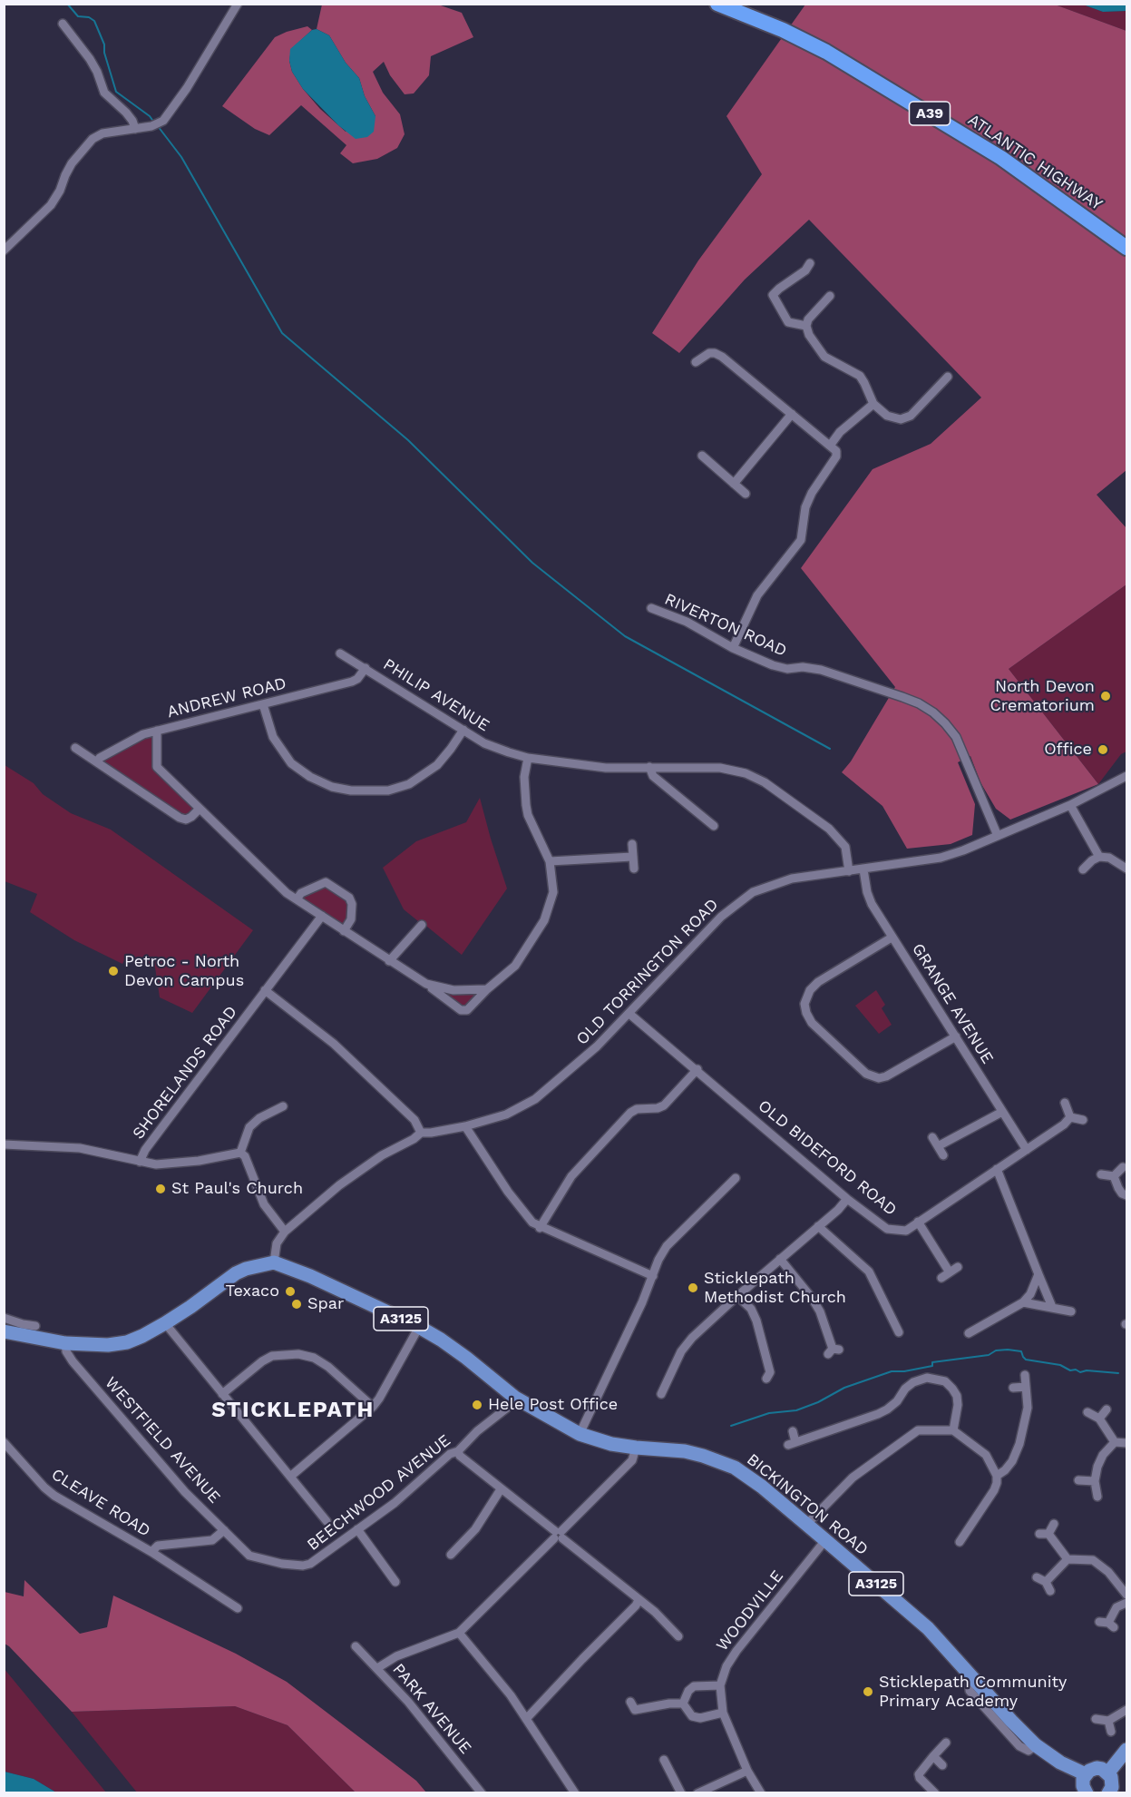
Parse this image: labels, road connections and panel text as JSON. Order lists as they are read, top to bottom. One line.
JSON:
{"streets":{"highway":["A39","ATLANTIC HIGHWAY"],"main road":["A3125","BICKINGTON ROAD"],"street":["RIVERTON ROAD","PHILIP AVENUE","ANDREW ROAD","OLD TORRINGTON ROAD","GRANGE AVENUE","SHORELANDS ROAD","OLD BIDEFORD ROAD","WESTFIELD AVENUE","BEECHWOOD AVENUE","CLEAVE ROAD","WOODVILLE","PARK AVENUE"]},"crossings":[["RIVERTON ROAD","OLD TORRINGTON ROAD"],["PHILIP AVENUE","ANDREW ROAD"],["PHILIP AVENUE","OLD TORRINGTON ROAD"],["OLD TORRINGTON ROAD","GRANGE AVENUE"],["OLD TORRINGTON ROAD","OLD BIDEFORD ROAD"],["OLD TORRINGTON ROAD","BICKINGTON ROAD"],["GRANGE AVENUE","OLD BIDEFORD ROAD"],["WESTFIELD AVENUE","BEECHWOOD AVENUE"],["WESTFIELD AVENUE","CLEAVE ROAD"],["BEECHWOOD AVENUE","BICKINGTON ROAD"],["BICKINGTON ROAD","WOODVILLE"]],"districts":["STICKLEPATH"],"places":["North Devon Crematorium","Office","Petroc - North Devon Campus","St Paul's Church","Sticklepath Methodist Church","Texaco","Spar","Hele Post Office","Sticklepath Community Primary Academy"]}
